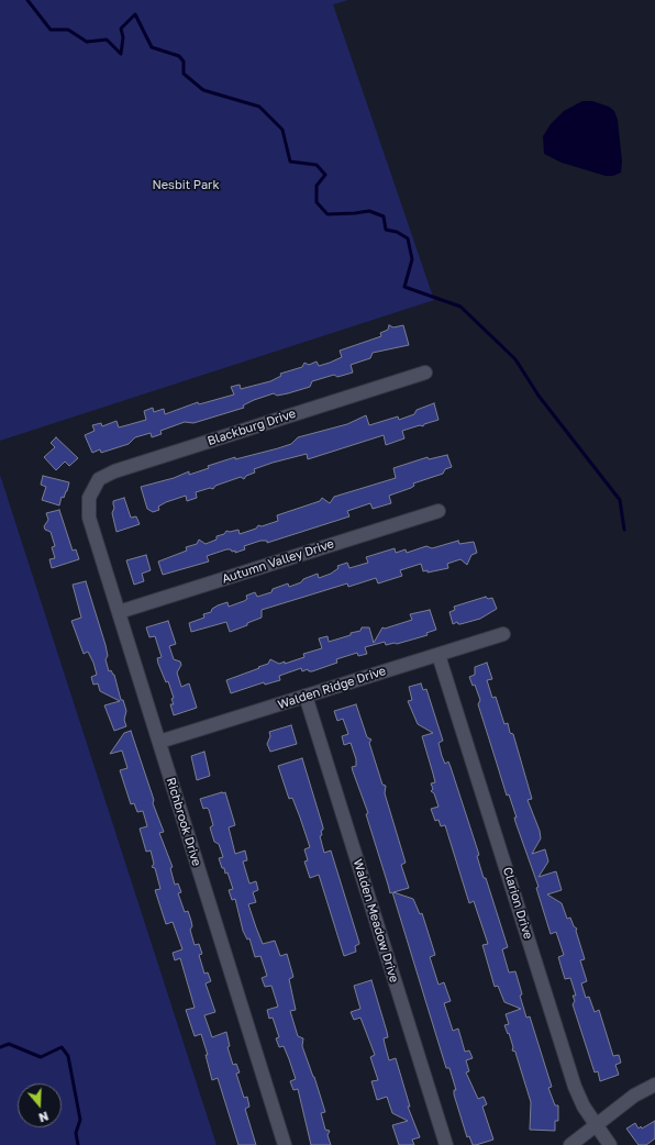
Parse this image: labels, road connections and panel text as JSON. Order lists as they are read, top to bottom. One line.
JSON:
{"streets":{"street":["Blackburg Drive","Autumn Valley Drive","Walden Ridge Drive","Richbrook Drive","Clarion Drive","Walden Meadow Drive"]},"crossings":[["Blackburg Drive","Richbrook Drive"],["Autumn Valley Drive","Richbrook Drive"],["Walden Ridge Drive","Richbrook Drive"],["Walden Ridge Drive","Clarion Drive"],["Walden Ridge Drive","Walden Meadow Drive"]],"parks":["Nesbit Park"],"north":"bottom"}
